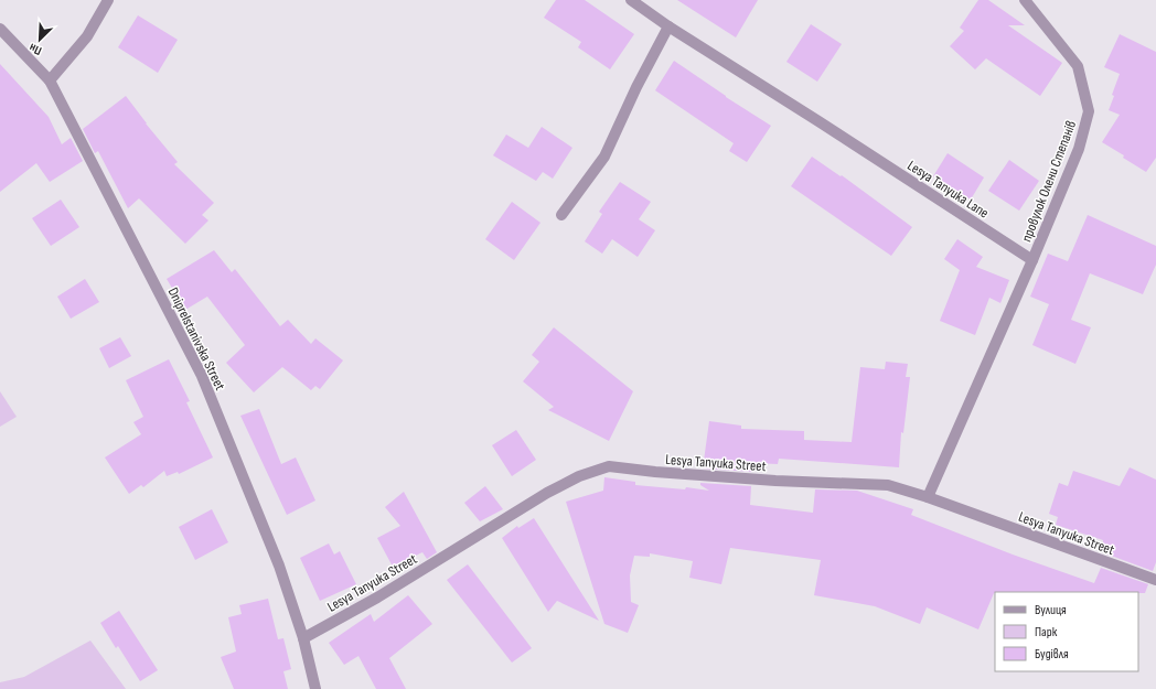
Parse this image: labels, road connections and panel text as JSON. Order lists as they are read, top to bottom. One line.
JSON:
{"streets":{"street":["провулок Олени Степанів","Lesya Tanyuka Lane","Dniprelstanivska Street","Lesya Tanyuka Street"]},"crossings":[["провулок Олени Степанів","Lesya Tanyuka Lane"],["Dniprelstanivska Street","Lesya Tanyuka Street"]],"legend":["Вулиця","Парк","Будівля"],"north":"bottom left"}
